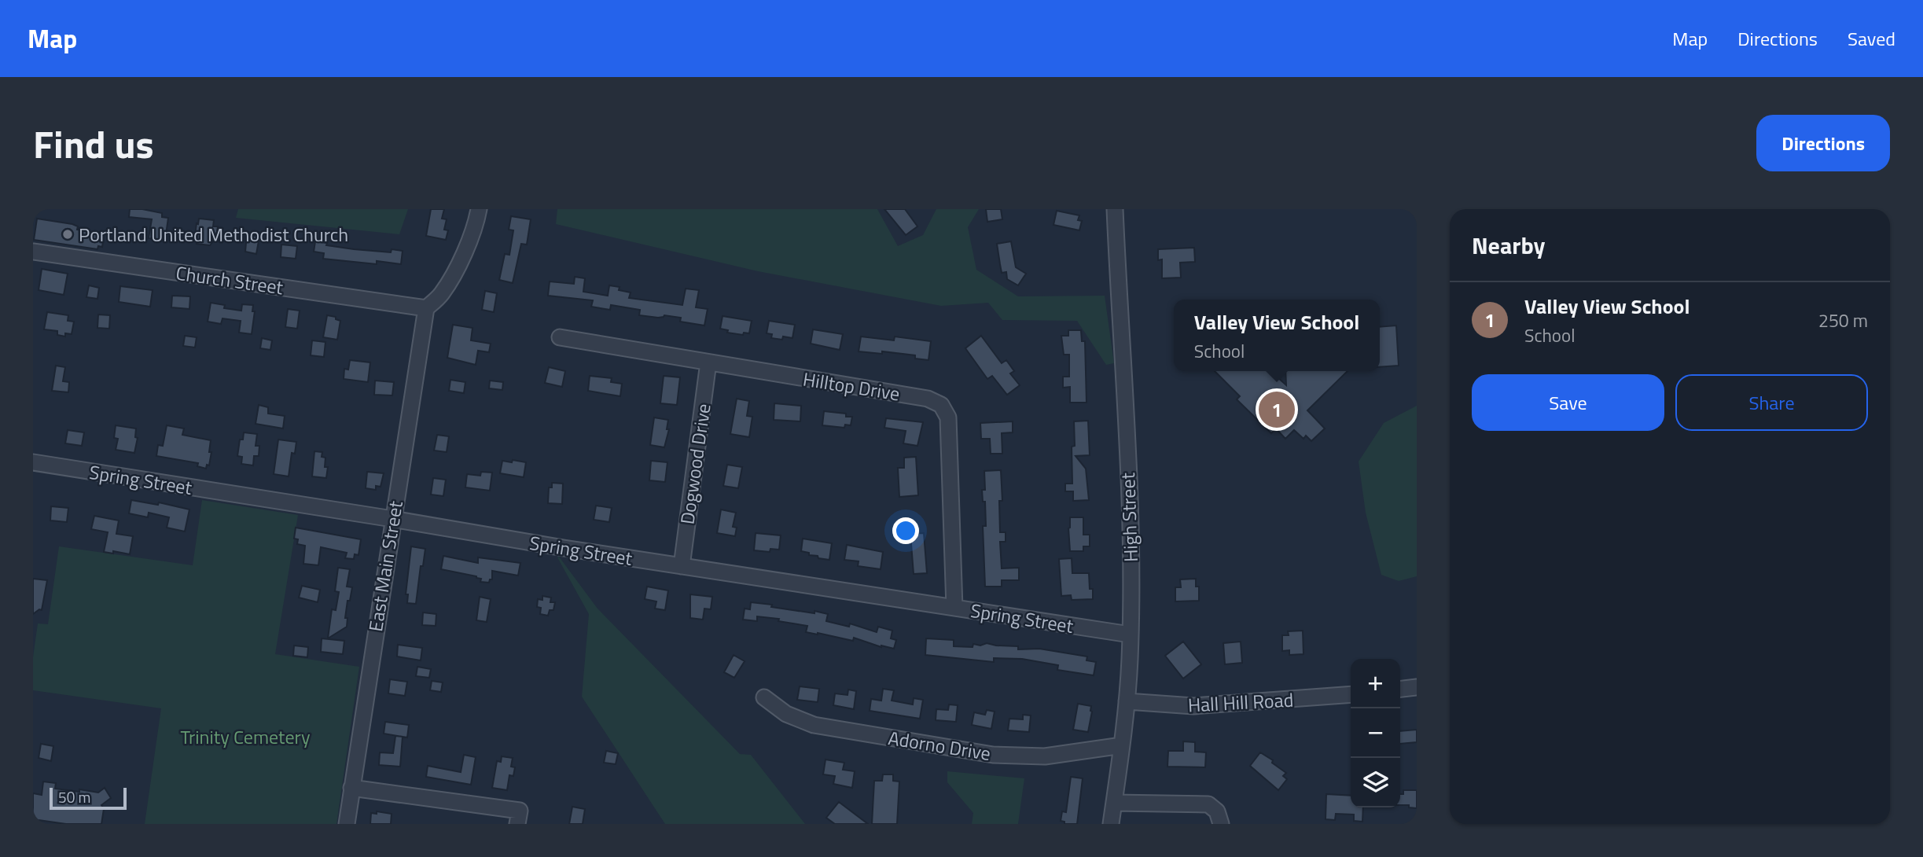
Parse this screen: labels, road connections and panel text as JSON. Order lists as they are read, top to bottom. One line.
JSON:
{"streets":{"street":["Church Street","Hilltop Drive","Dogwood Drive","Spring Street","High Street","East Main Street","Hall Hill Road","Adorno Drive"]},"crossings":[["Church Street","East Main Street"],["Hilltop Drive","Dogwood Drive"],["Hilltop Drive","Spring Street"],["Dogwood Drive","Spring Street"],["Spring Street","High Street"],["Spring Street","East Main Street"],["High Street","Hall Hill Road"],["High Street","Adorno Drive"]],"parks":["Trinity Cemetery"],"places":["Portland United Methodist Church"],"scale_bar":"50 m","page":{"header":"Map","nav":["Map","Directions","Saved"],"title":"Find us","buttons":["Directions",["Save","Share"]],"heading":"Nearby","list":[{"mark":"1","name":"Valley View School","note":"School","value":"250 m"}],"popup":["Valley View School","School"],"pins":"1","map_buttons":["+","−"],"scale":"50 m"}}
